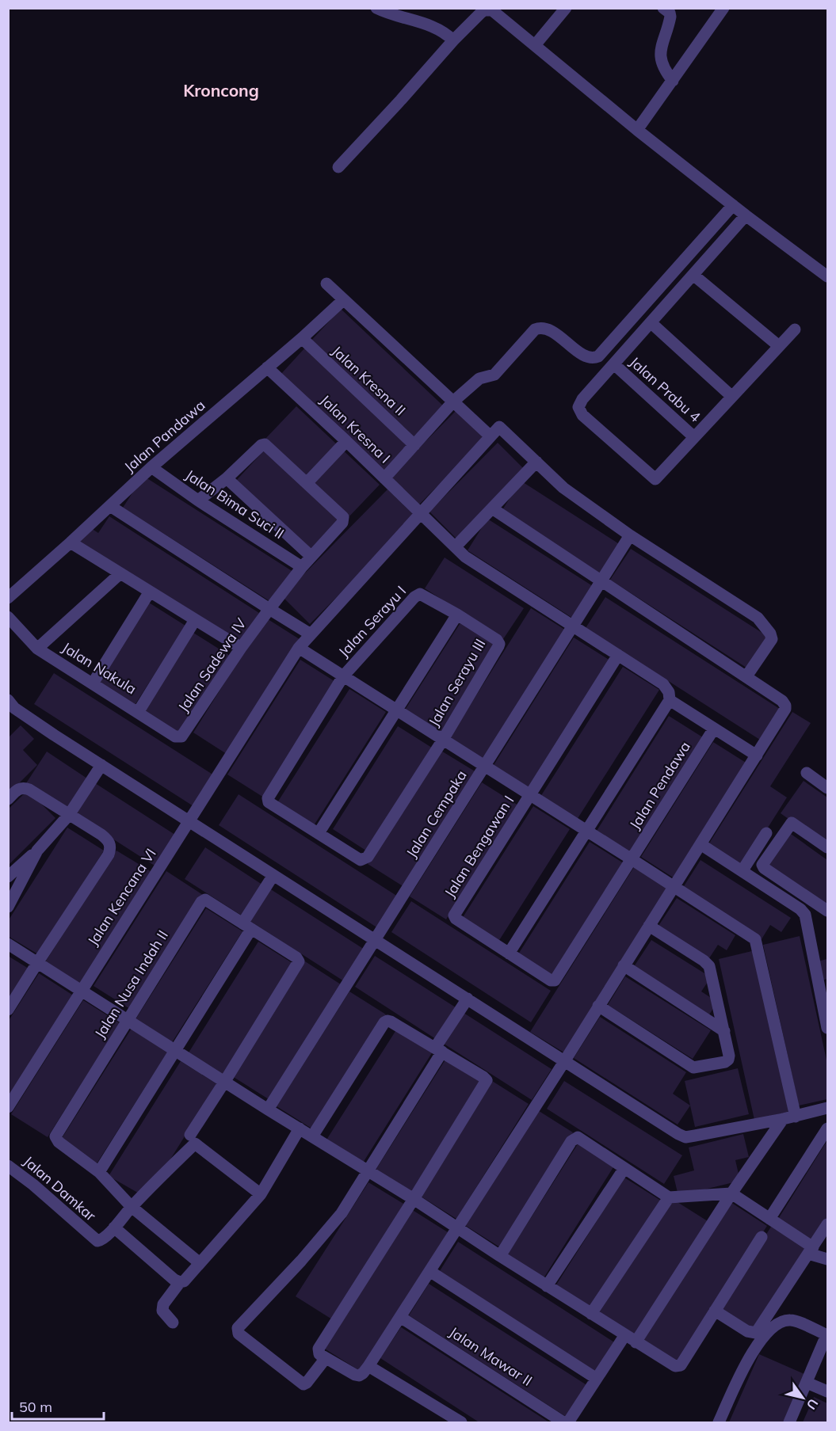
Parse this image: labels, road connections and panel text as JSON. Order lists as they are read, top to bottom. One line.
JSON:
{"streets":{"street":["Jalan Kresna II","Jalan Prabu 4","Jalan Kresna I","Jalan Pandawa","Jalan Bima Suci II","Jalan Serayu I","Jalan Sadewa IV","Jalan Nakula","Jalan Serayu III","Jalan Pendawa","Jalan Cempaka","Jalan Bengawan I","Jalan Kencana VI","Jalan Nusa Indah II","Jalan Damkar","Jalan Mawar II"]},"crossings":[["Jalan Kresna II","Jalan Pandawa"],["Jalan Kresna I","Jalan Pandawa"],["Jalan Kresna I","Jalan Cempaka"],["Jalan Kresna I","Jalan Bengawan I"],["Jalan Kresna I","Jalan Kencana VI"],["Jalan Pandawa","Jalan Bima Suci II"],["Jalan Bima Suci II","Jalan Sadewa IV"],["Jalan Serayu I","Jalan Serayu III"],["Jalan Sadewa IV","Jalan Nakula"],["Jalan Pendawa","Jalan Bengawan I"]],"districts":["Kroncong"],"scale_bar":"50 m","north":"bottom right"}
